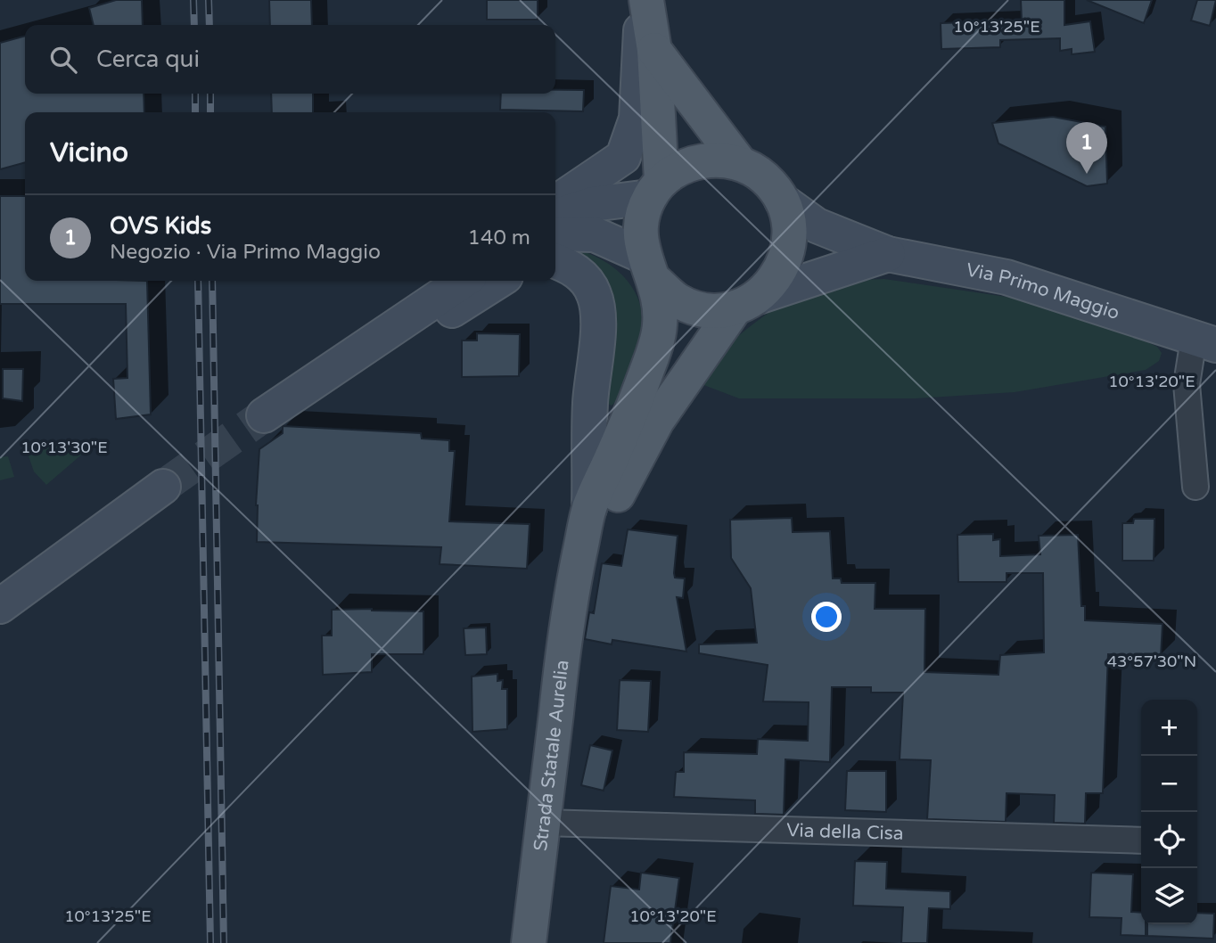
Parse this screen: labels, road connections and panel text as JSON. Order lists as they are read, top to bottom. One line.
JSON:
{"streets":{"main road":["Strada Statale Aurelia"],"street":["Via Primo Maggio","Via della Cisa"]},"crossings":[["Via Primo Maggio","Strada Statale Aurelia"],["Strada Statale Aurelia","Via della Cisa"]],"page":{"search":"Cerca qui","heading":"Vicino","pins":"1","list":[{"mark":"1","name":"OVS Kids","note":"Negozio · Via Primo Maggio","value":"140 m"}],"map_buttons":["+","−"]},"coordinates":["10°13'25\"E","10°13'20\"E","10°13'30\"E","43°57'30\"N"]}
